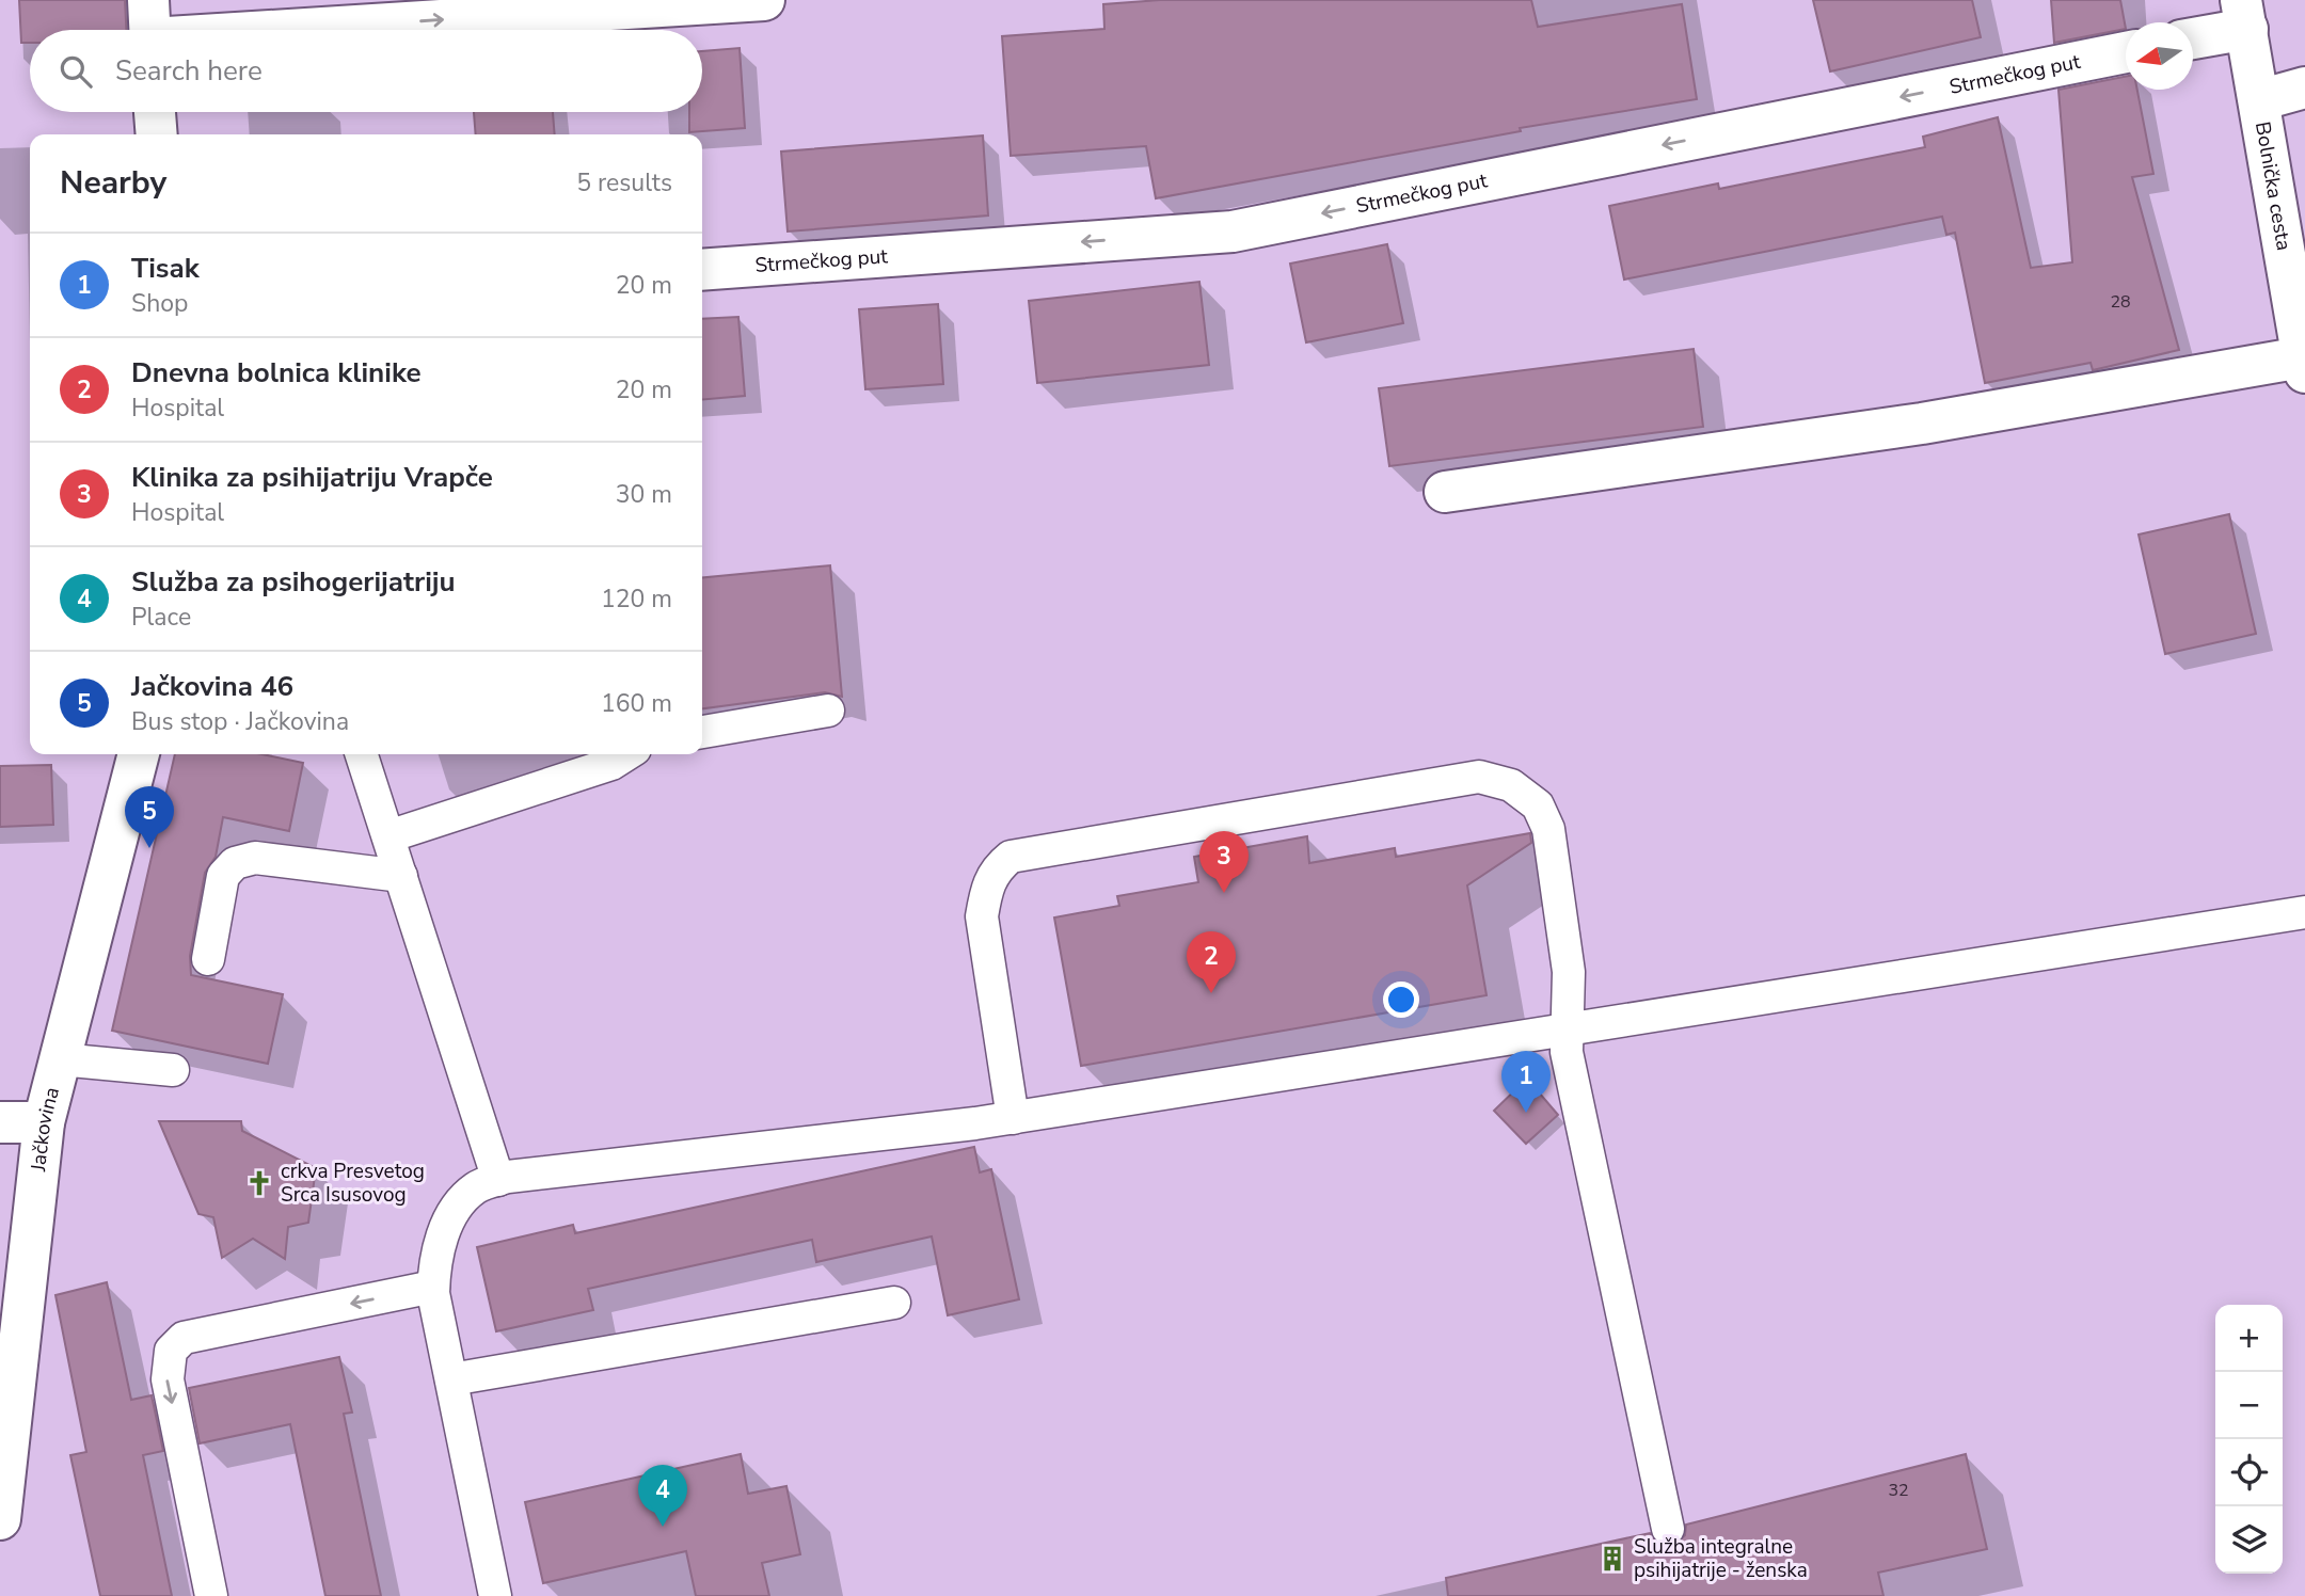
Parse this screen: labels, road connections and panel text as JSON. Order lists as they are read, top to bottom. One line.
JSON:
{"streets":{"street":["Strmečkog put","Bolnička cesta","Jačkovina"]},"places":{"church":["crkva Presvetog Srca Isusovog"],"building":["Služba integralne psihijatrije - ženska"]},"house_numbers":["28","32"],"north":"left","page":{"search":"Search here","heading":["Nearby","5 results"],"list":[{"mark":"1","name":"Tisak","note":"Shop","value":"20 m"},{"mark":"2","name":"Dnevna bolnica klinike","note":"Hospital","value":"20 m"},{"mark":"3","name":"Klinika za psihijatriju Vrapče","note":"Hospital","value":"30 m"},{"mark":"4","name":"Služba za psihogerijatriju","note":"Place","value":"120 m"},{"mark":"5","name":"Jačkovina 46","note":"Bus stop · Jačkovina","value":"160 m"}],"pins":["5","3","2","1","4"],"map_buttons":["+","−"]}}
